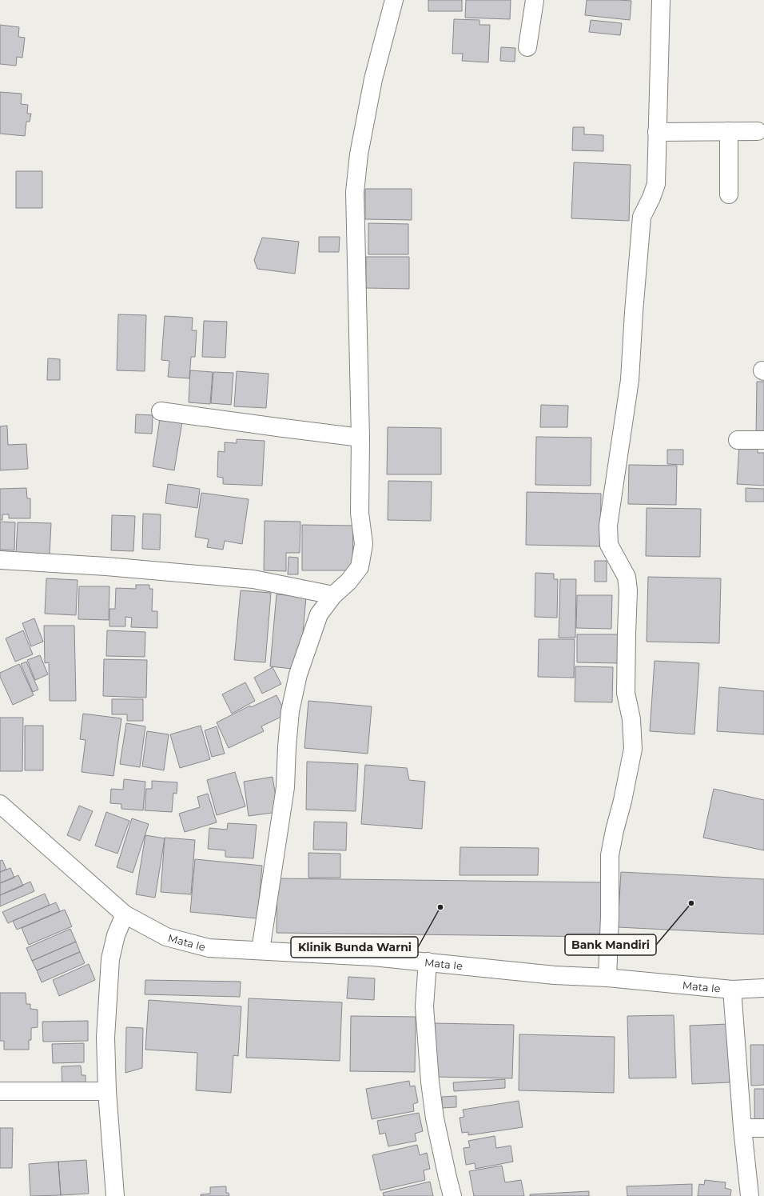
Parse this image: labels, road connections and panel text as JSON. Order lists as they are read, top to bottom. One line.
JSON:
{"streets":{"street":["Mata Ie"]},"places":["Bank Mandiri","Klinik Bunda Warni"]}
